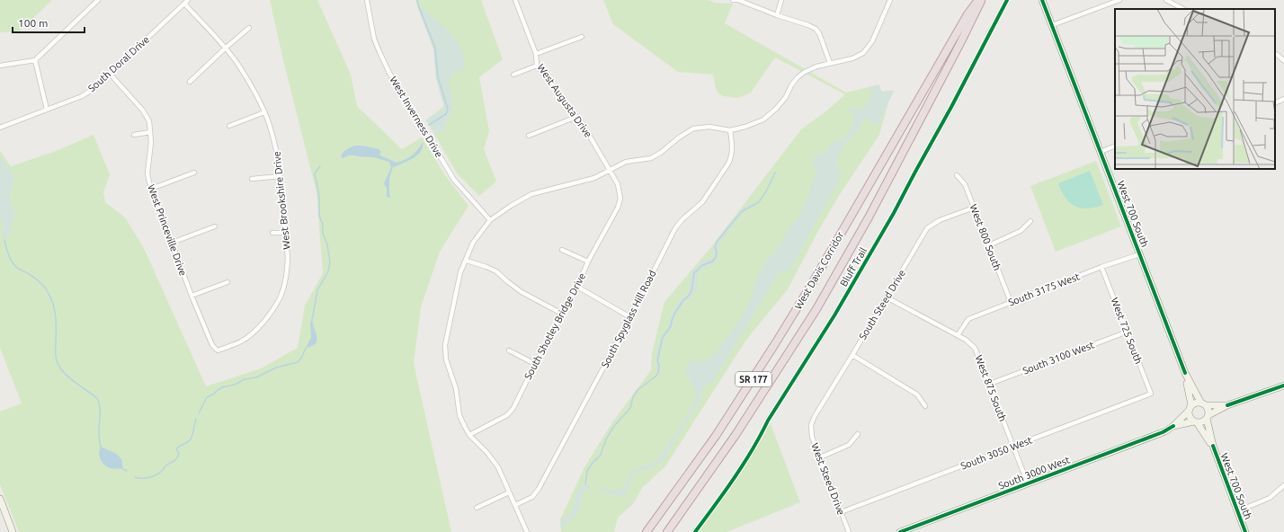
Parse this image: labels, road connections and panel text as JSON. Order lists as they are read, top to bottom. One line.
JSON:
{"streets":{"highway":["West Davis Corridor","SR 177"],"street":["South Doral Drive","West Augusta Drive","West Inverness Drive","West Brookshire Drive","West 700 South","West Princeville Drive","West 800 South","South 3175 West","South Steed Drive","South Spyglass Hill Road","South Shotley Bridge Drive","West 725 South","South 3100 West","West 875 South","South 3050 West","South 3000 West","West Steed Drive"],"cycle path":["Bluff Trail"]},"crossings":[["South Doral Drive","West Brookshire Drive"],["South Doral Drive","West Princeville Drive"],["West Augusta Drive","South Shotley Bridge Drive"],["West Brookshire Drive","West Princeville Drive"],["West 700 South","South 3175 West"],["West 700 South","South 3000 West"],["West 800 South","South 3175 West"],["West 800 South","South Steed Drive"],["South 3175 West","West 725 South"],["South 3175 West","West 875 South"],["South Steed Drive","West 875 South"],["South Steed Drive","West Steed Drive"],["West 725 South","South 3100 West"],["West 725 South","South 3050 West"],["South 3100 West","West 875 South"],["West 875 South","South 3050 West"],["West 875 South","South 3000 West"],["South 3050 West","West Steed Drive"]],"scale_bar":"100 m"}
